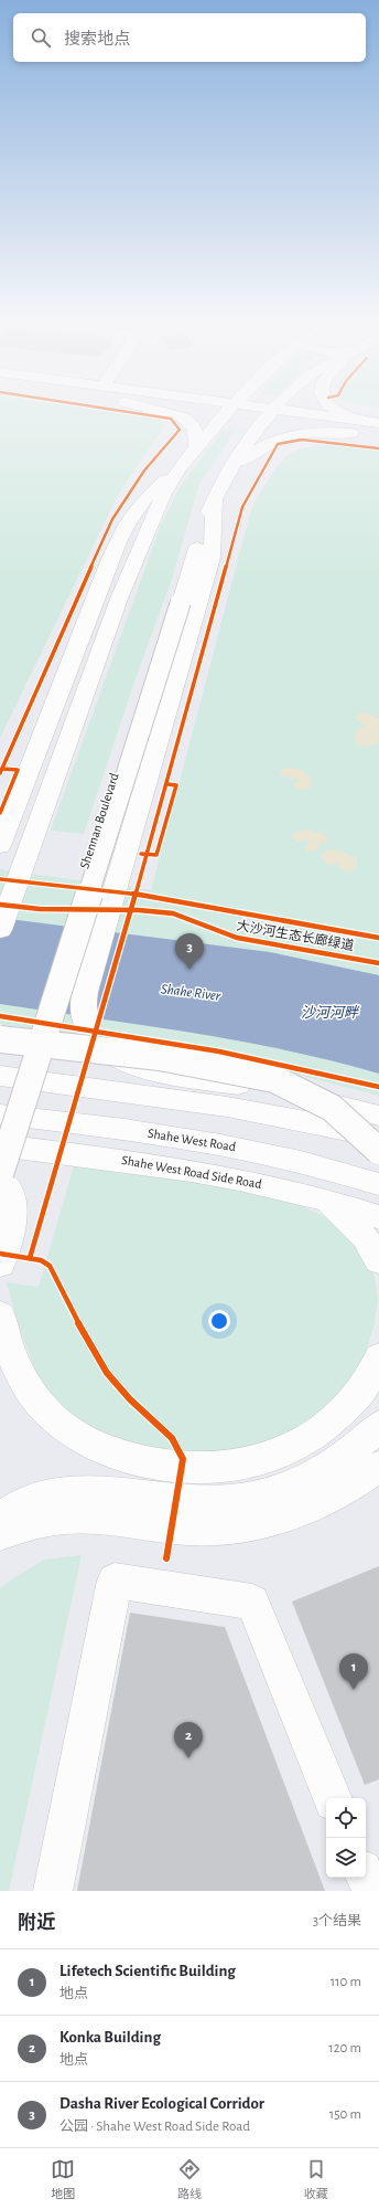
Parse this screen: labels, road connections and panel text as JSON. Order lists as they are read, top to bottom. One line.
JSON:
{"streets":{"main road":["Shennan Boulevard","Shahe West Road","Shahe West Road Side Road"],"cycle path":["大沙河生态长廊绿道"]},"crossings":[["Shennan Boulevard","Shahe West Road Side Road"]],"water":["Shahe River","沙河河畔"],"page":{"search":"搜索地点","pins":["3","1","2"],"heading":["附近","3个结果"],"list":[{"mark":"1","name":"Lifetech Scientific Building","note":"地点","value":"110 m"},{"mark":"2","name":"Konka Building","note":"地点","value":"120 m"},{"mark":"3","name":"Dasha River Ecological Corridor","note":"公园 · Shahe West Road Side Road","value":"150 m"}],"nav":["地图","路线","收藏"]}}
